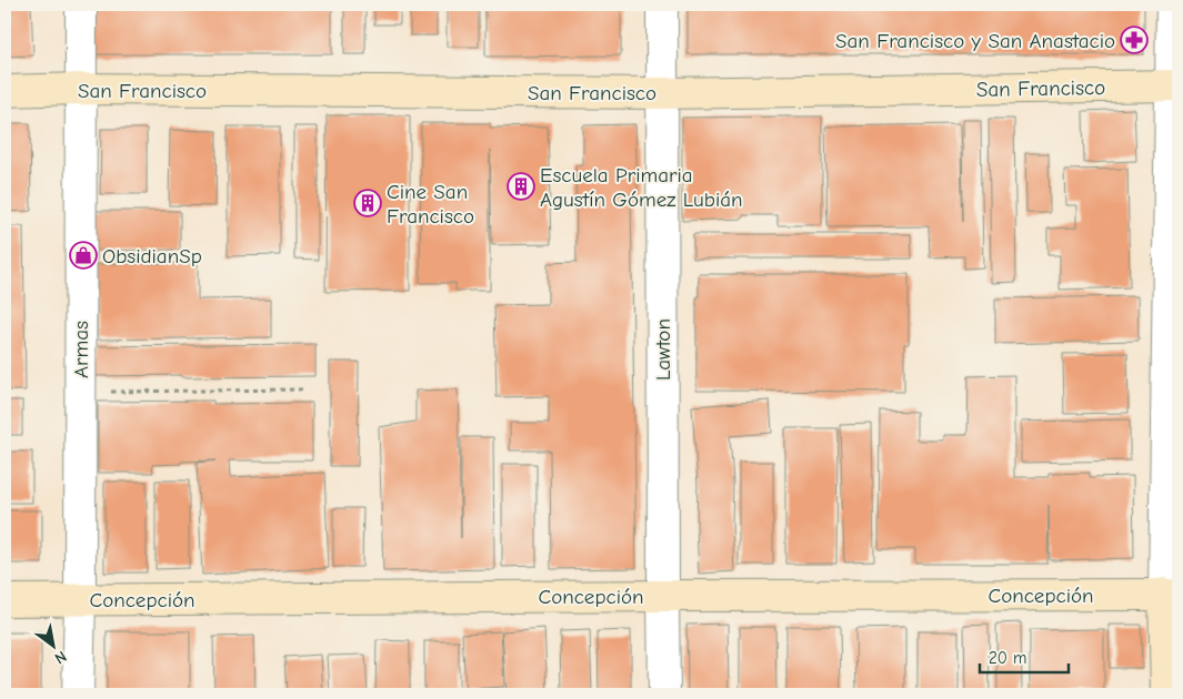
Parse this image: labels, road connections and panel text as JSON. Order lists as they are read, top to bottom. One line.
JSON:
{"streets":{"street":["San Francisco","Armas","Lawton","Concepción"]},"crossings":[["San Francisco","Armas"],["San Francisco","Lawton"],["Armas","Concepción"],["Lawton","Concepción"]],"places":{"pharmacy":["San Francisco y San Anastacio"],"building":["Escuela Primaria Agustín Gómez Lubián","Cine San Francisco"],"shop":["ObsidianSp"]},"scale_bar":"20 m","north":"bottom right"}
